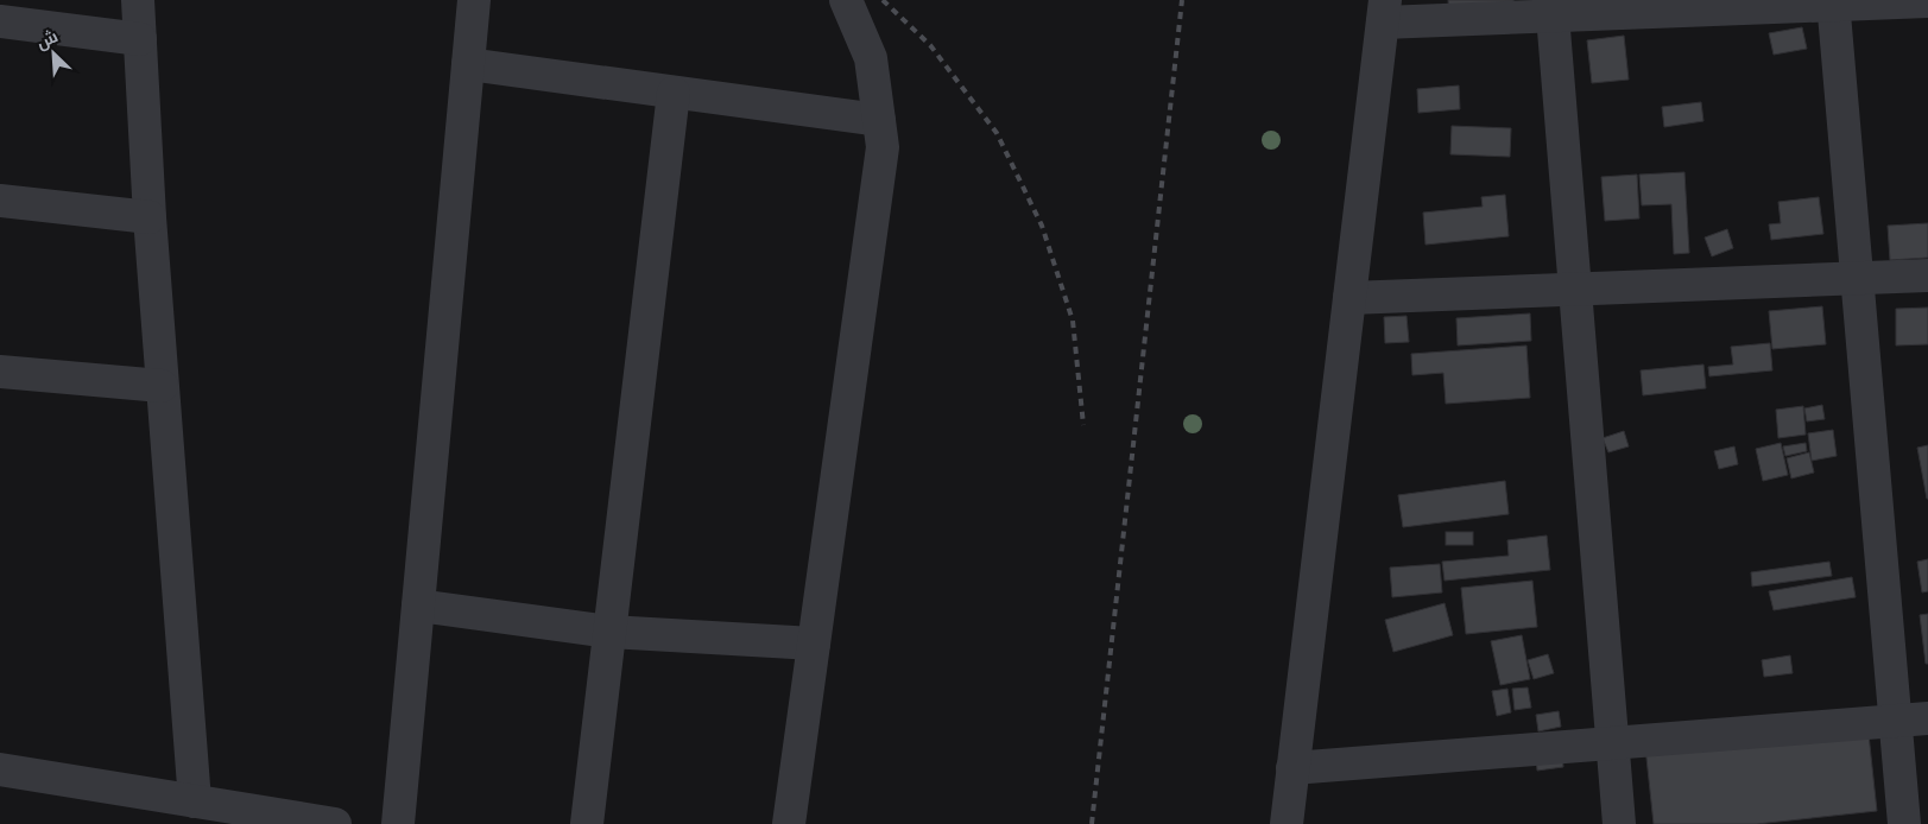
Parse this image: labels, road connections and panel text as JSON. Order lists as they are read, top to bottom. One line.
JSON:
{"north":"top left"}
